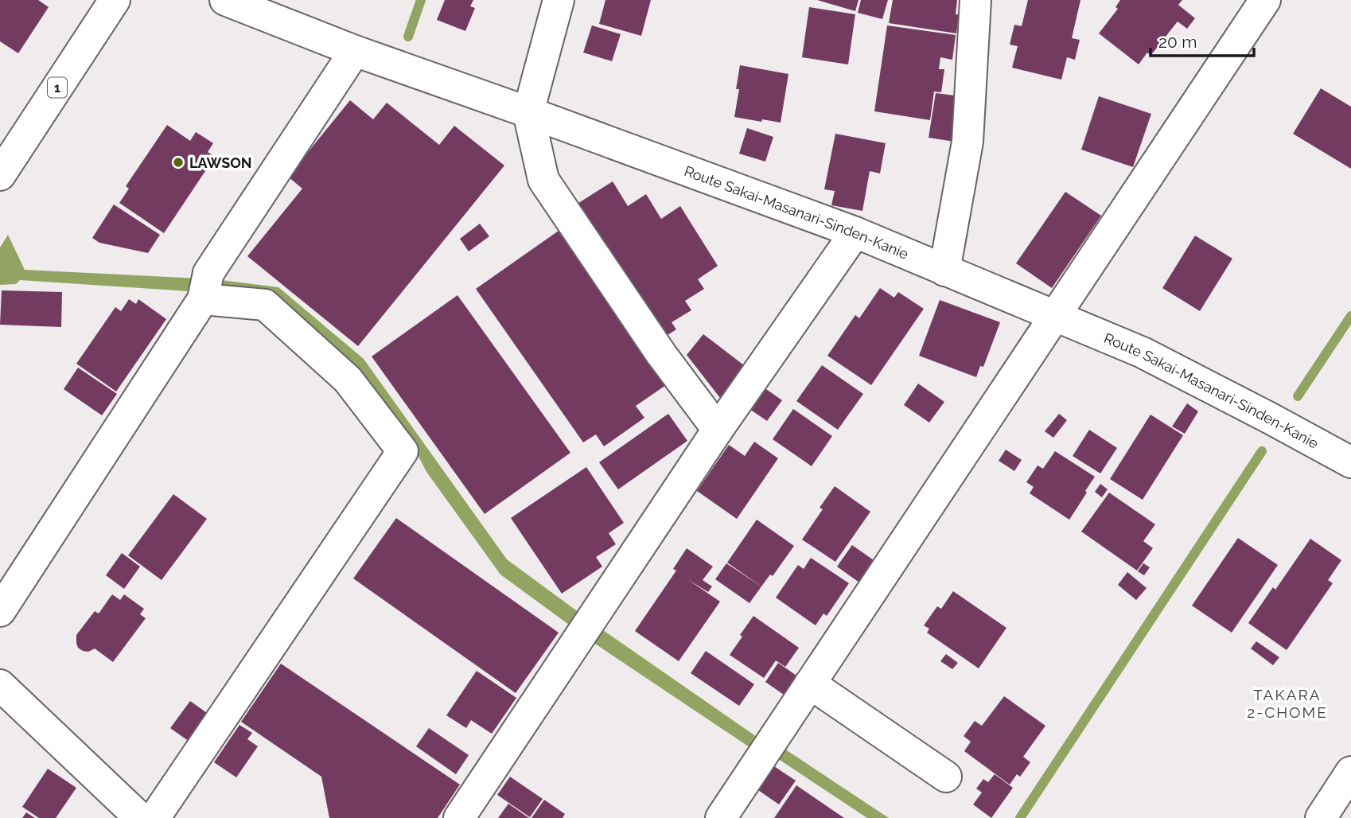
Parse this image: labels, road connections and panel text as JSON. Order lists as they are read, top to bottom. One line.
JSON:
{"streets":{"main road":["1","Route Sakai-Masanari-Sinden-Kanie"]},"districts":["TAKARA 2-CHOME"],"places":["LAWSON"],"scale_bar":"20 m"}
